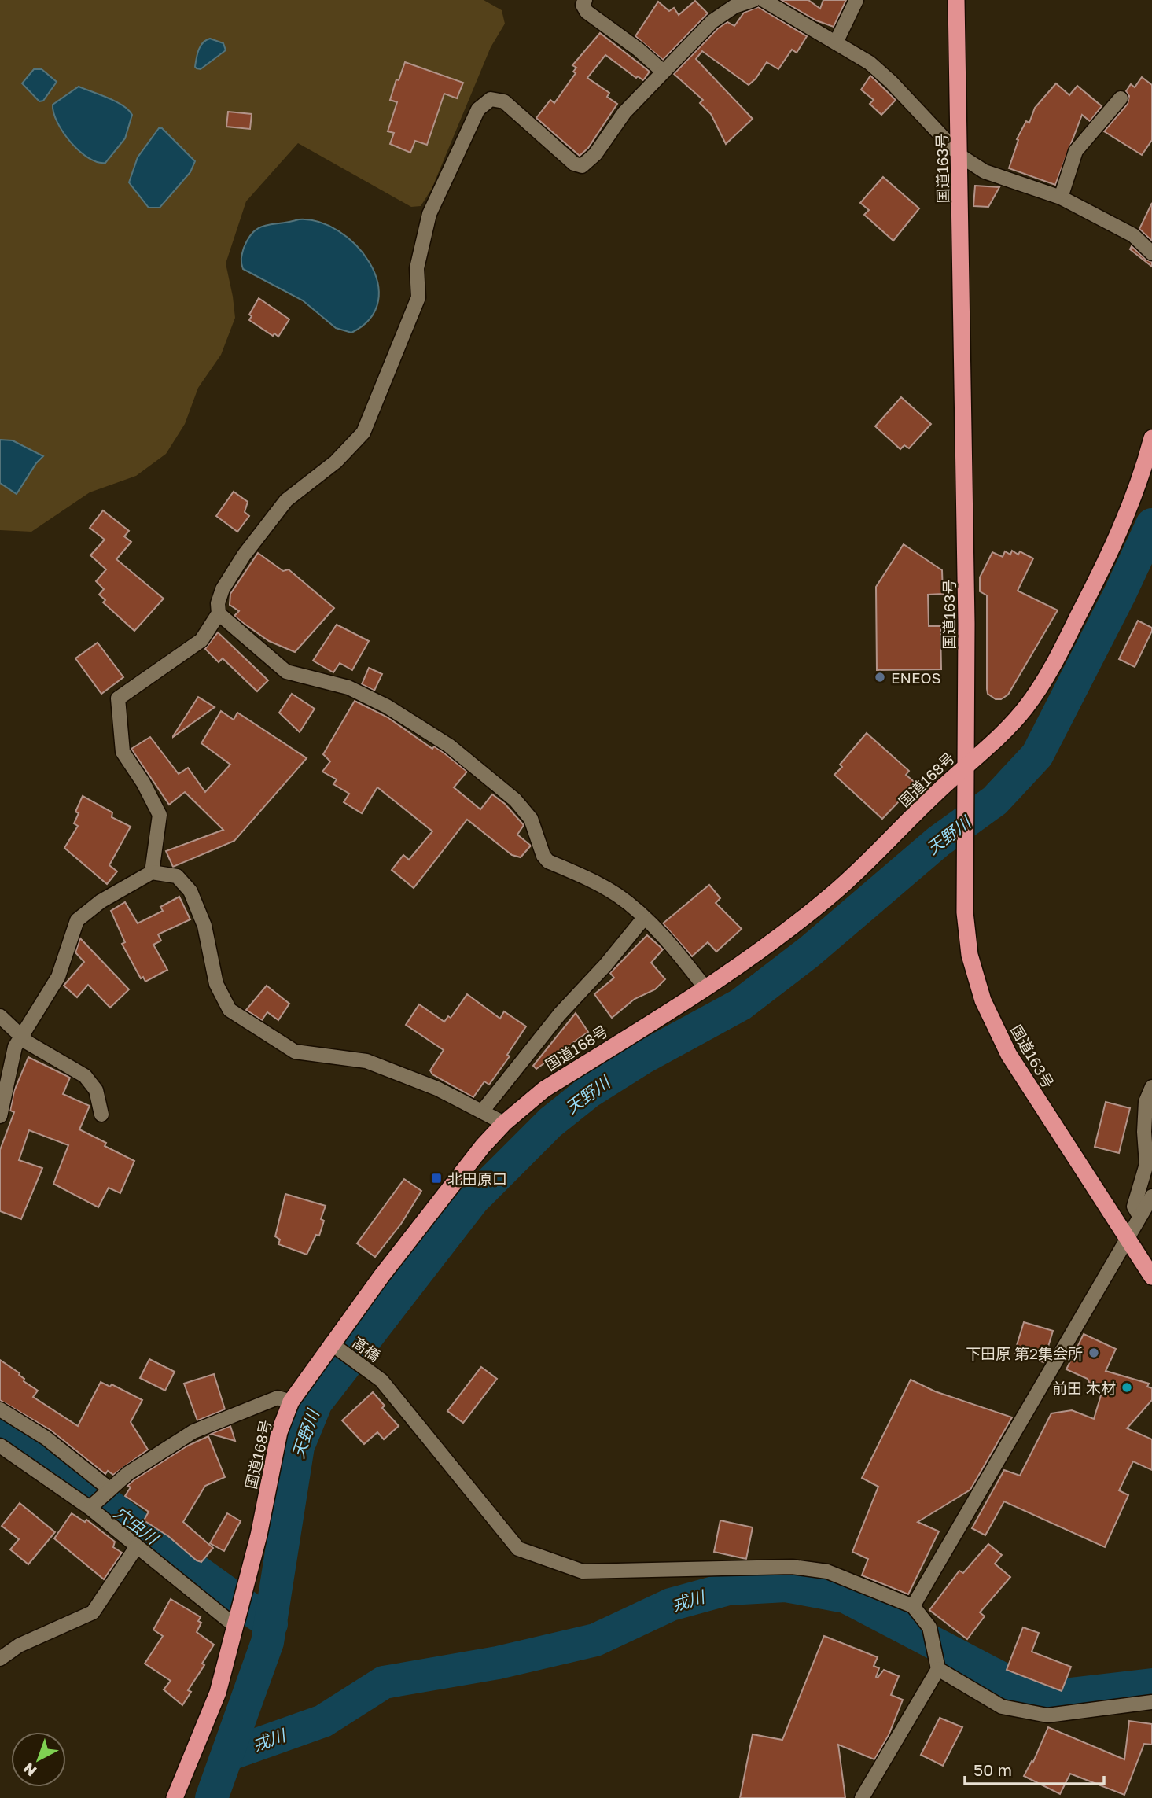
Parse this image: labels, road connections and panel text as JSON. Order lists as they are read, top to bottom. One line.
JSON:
{"streets":{"highway":["国道163号","国道168号"],"street":["髙橋"]},"crossings":[["国道163号","国道168号"],["国道168号","髙橋"]],"water":["天野川","穴虫川","戎川"],"places":{"other":["ENEOS","下田原 第2集会所","前田 木材"],"transit":["北田原口"]},"scale_bar":"50 m","north":"bottom left"}
